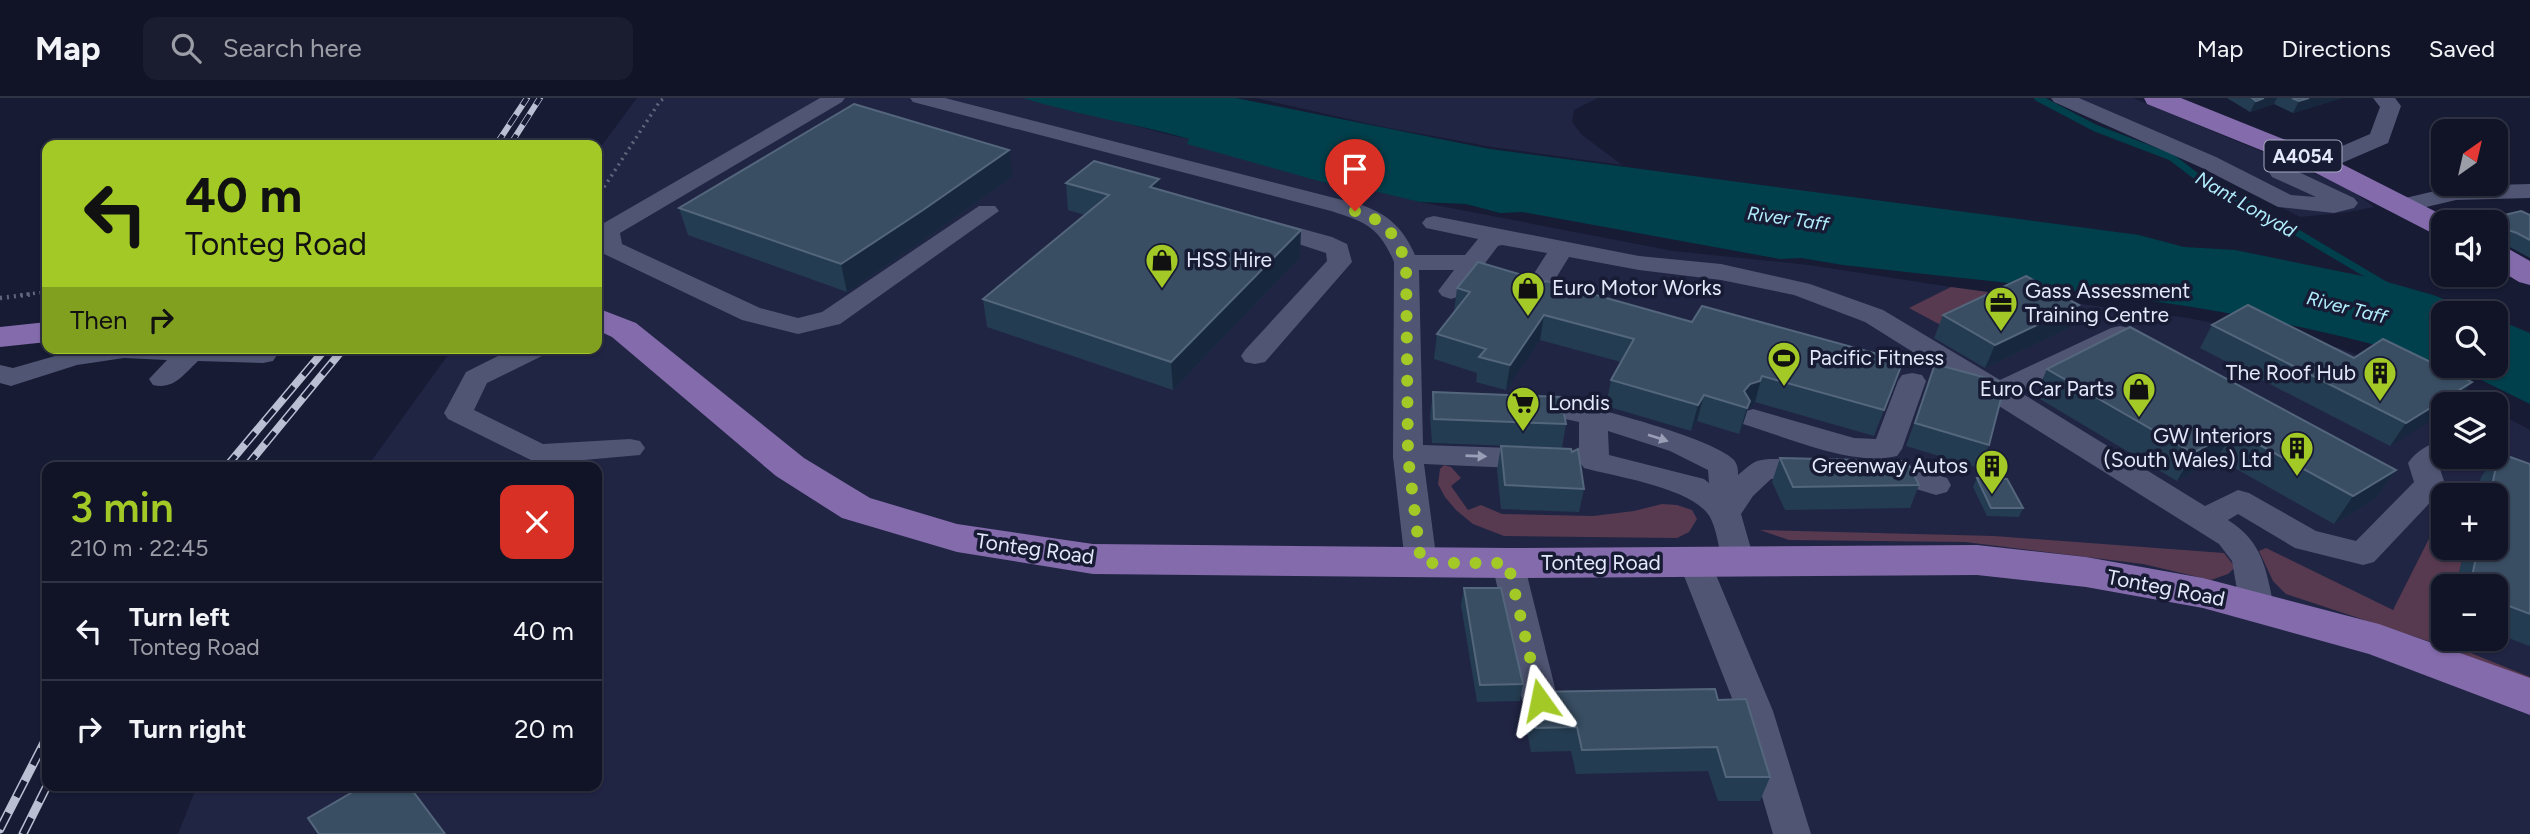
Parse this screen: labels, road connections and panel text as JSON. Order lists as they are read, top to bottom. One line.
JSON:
{"streets":{"main road":["A4054","Tonteg Road"]},"water":["Nant Lonydd","River Taff"],"places":{"shop":["HSS Hire","Euro Motor Works","Euro Car Parts"],"office":["Gass Assessment Training Centre"],"sports":["Pacific Fitness"],"building":["The Roof Hub","GW Interiors (South Wales) Ltd","Greenway Autos"],"supermarket":["Londis"]},"north":"top right","page":{"header":"Map","search":"Search here","nav":["Map","Directions","Saved"],"map_buttons":["+","−"],"turn":["40 m","Tonteg Road"],"then":"Then","heading":["3 min","210 m · 22:45"],"list":[{"name":"Turn left","note":"Tonteg Road","value":"40 m"},{"name":"Turn right","value":"20 m"}]}}
